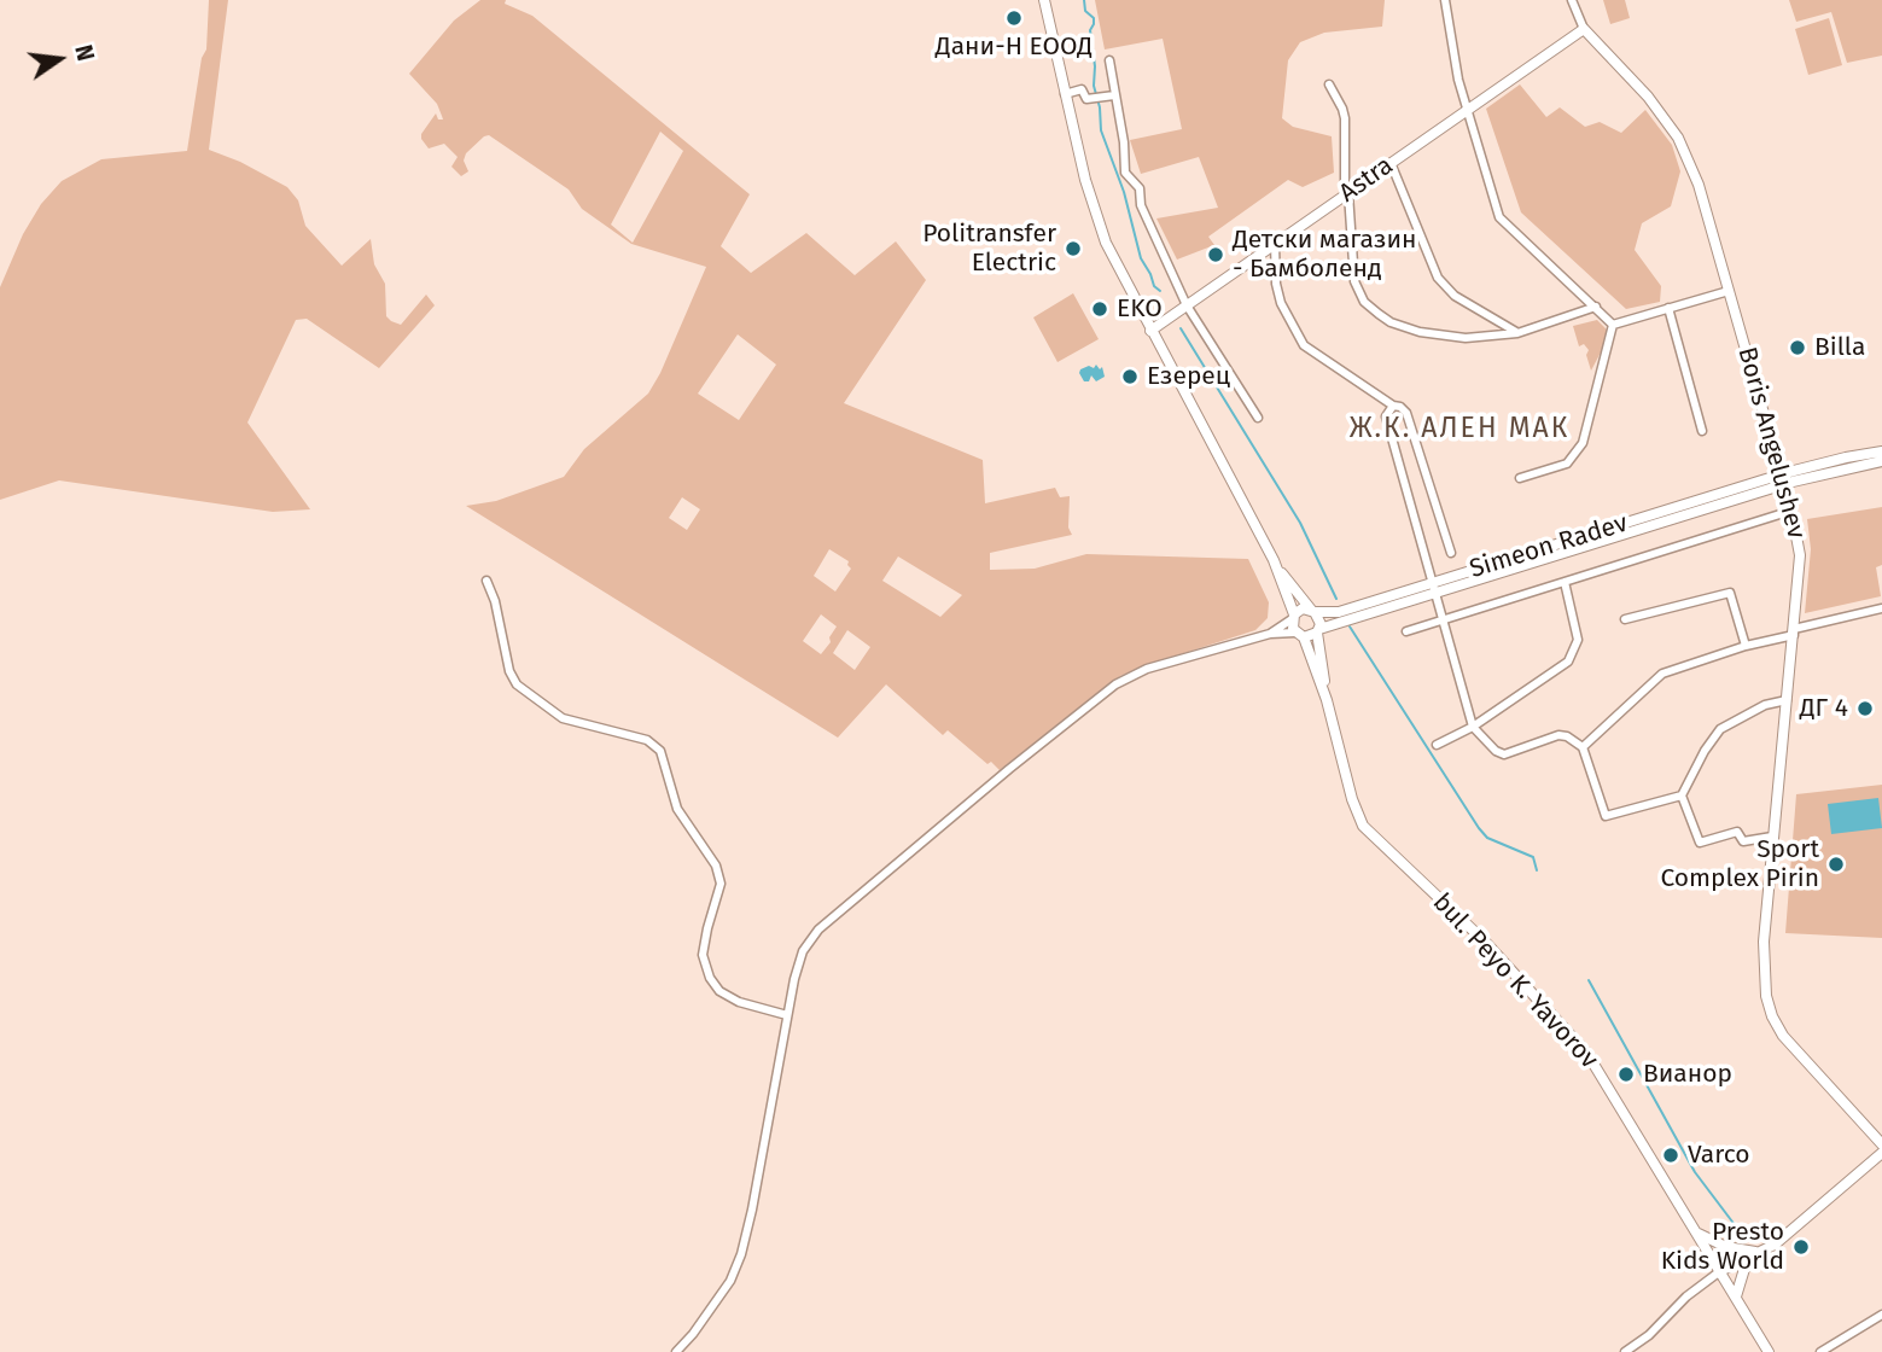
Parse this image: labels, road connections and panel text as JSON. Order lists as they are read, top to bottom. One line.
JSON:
{"streets":{"street":["Astra","Boris Angelushev","Simeon Radev","bul. Peyo K. Yavorov"]},"crossings":[["Astra","Boris Angelushev"],["Boris Angelushev","Simeon Radev"],["Simeon Radev","bul. Peyo K. Yavorov"]],"districts":["Ж.К. АЛЕН МАК"],"places":["Дани-Н ЕООД","Politransfer Electric","Детски магазин - Бамболенд","EKO","Billa","Езерец","ДГ 4","Sport Complex Pirin","Вианор","Varco","Presto Kids World"],"north":"right"}
